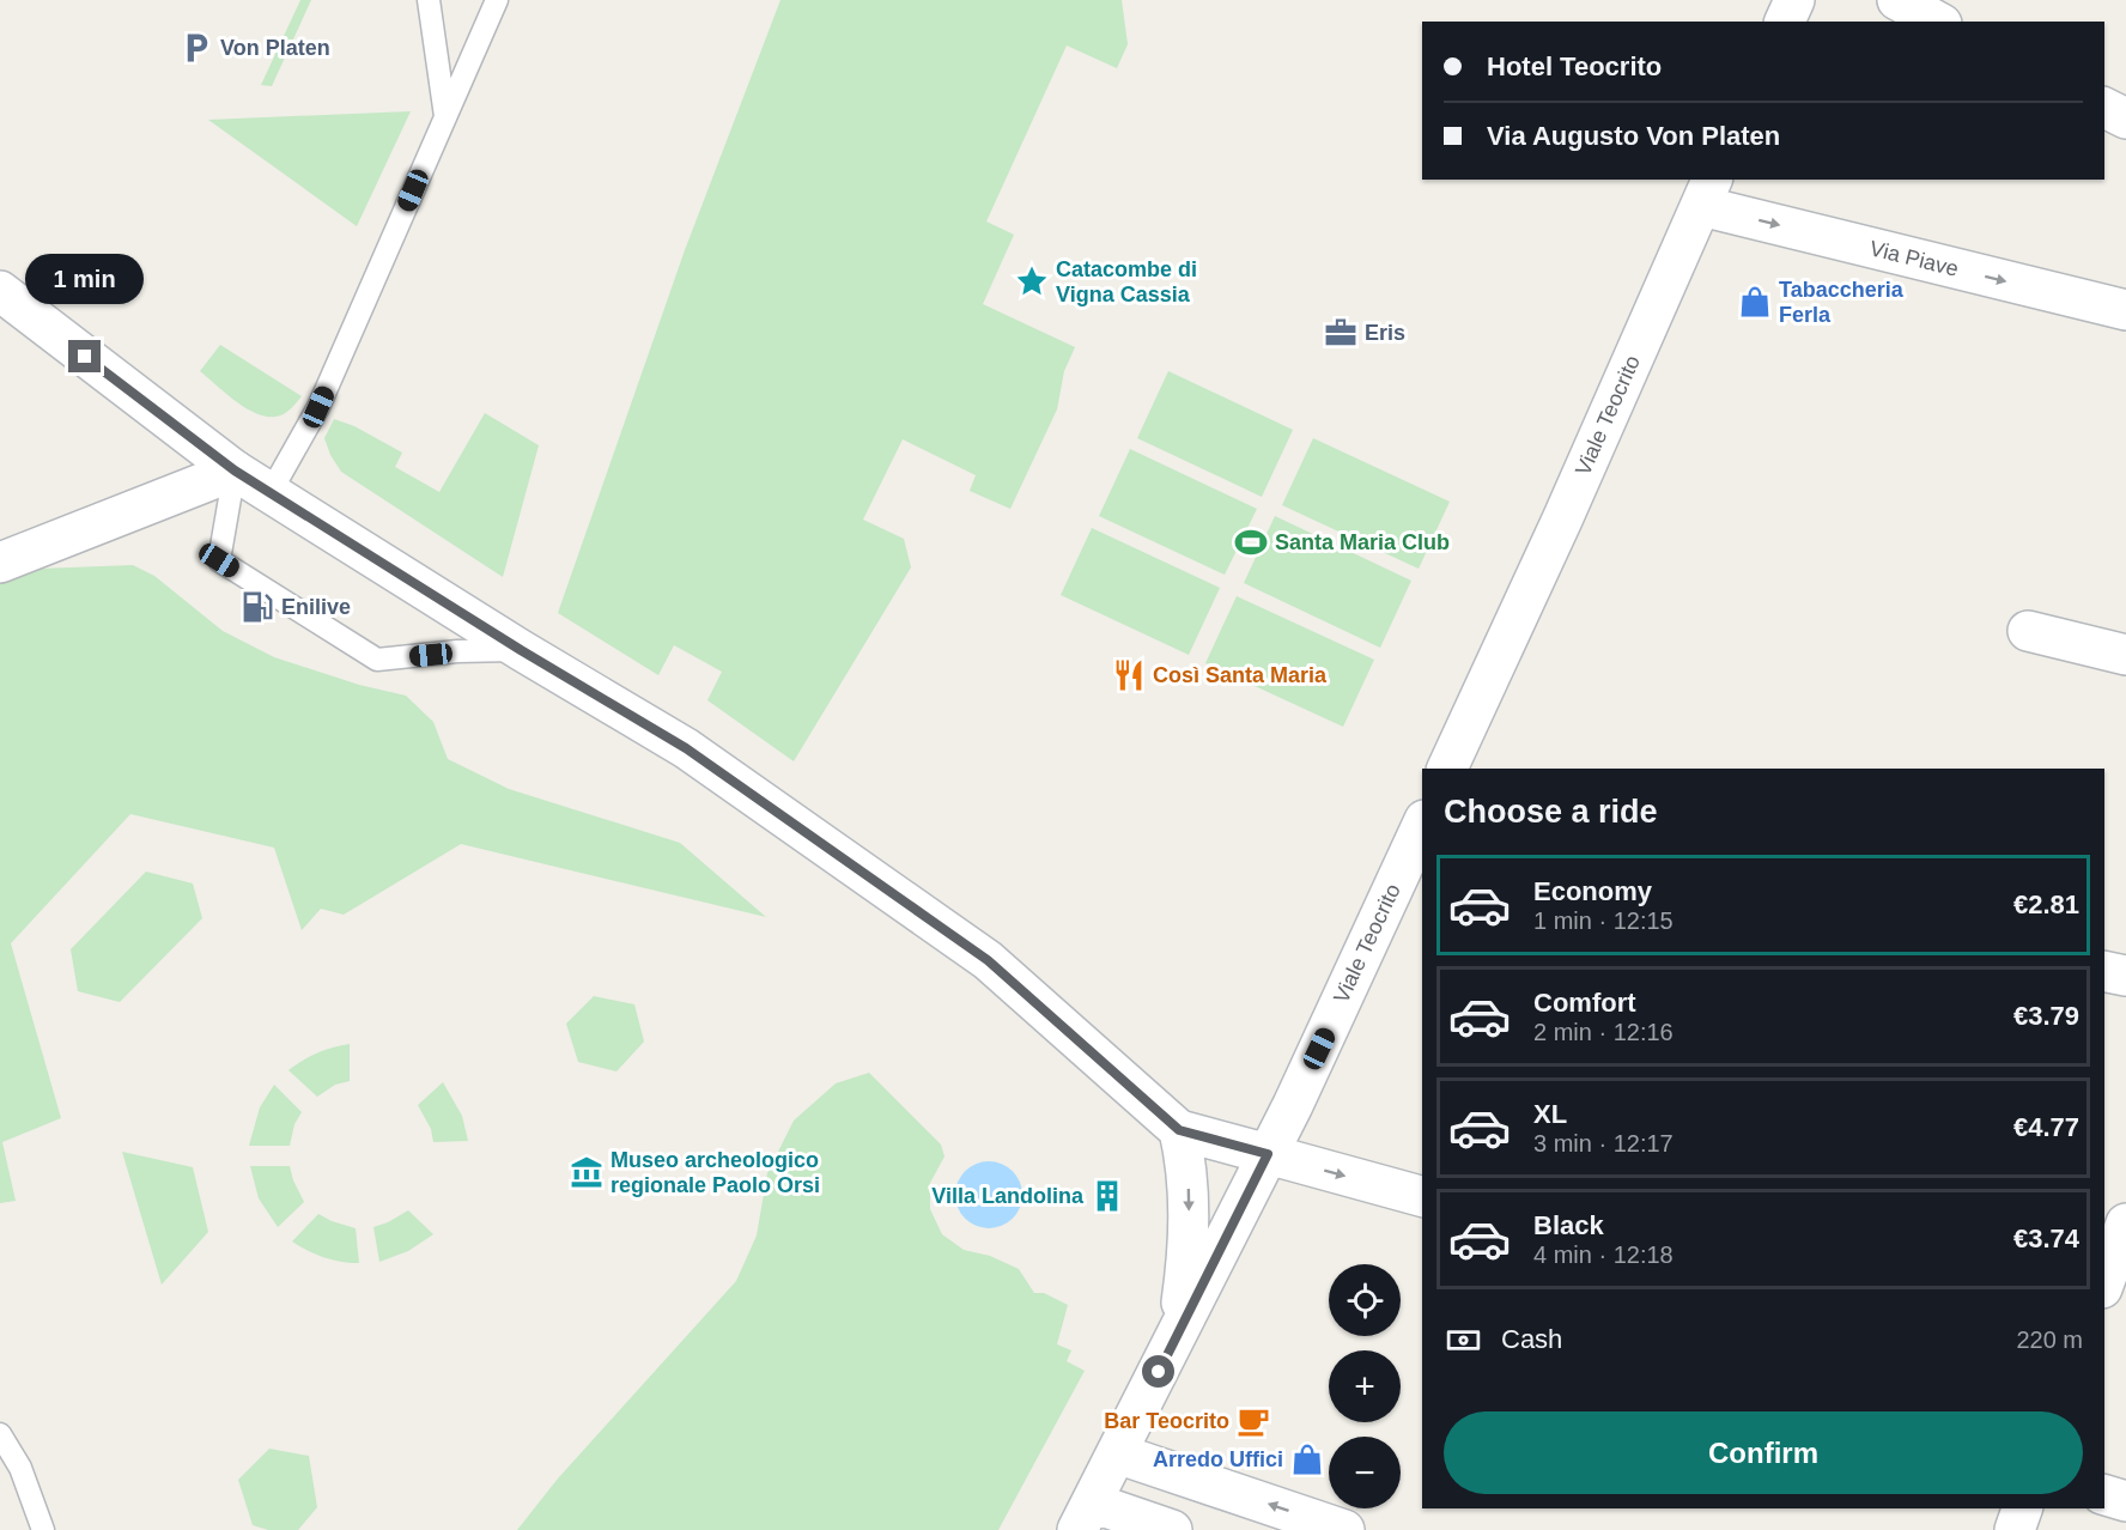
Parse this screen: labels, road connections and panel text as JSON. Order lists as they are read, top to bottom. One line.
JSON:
{"streets":{"main road":["Via Piave","Viale Teocrito"]},"crossings":[["Via Piave","Viale Teocrito"]],"one_way":["Via Piave"],"places":{"parking":["Von Platen"],"place":["Catacombe di Vigna Cassia"],"shop":["Tabaccheria Ferla","Arredo Uffici"],"office":["Eris"],"sports":["Santa Maria Club"],"fuel station":["Enilive"],"restaurant":["Così Santa Maria"],"museum":["Museo archeologico regionale Paolo Orsi"],"building":["Villa Landolina"],"cafe":["Bar Teocrito"]},"page":{"banner":["Hotel Teocrito","Via Augusto Von Platen"],"bubble":"1 min","heading":"Choose a ride","list":[{"name":"Economy","note":"1 min · 12:15","value":"€2.81"},{"name":"Comfort","note":"2 min · 12:16","value":"€3.79"},{"name":"XL","note":"3 min · 12:17","value":"€4.77"},{"name":"Black","note":"4 min · 12:18","value":"€3.74"}],"map_buttons":["+","−"],"pay":["Cash","220 m"],"buttons":"Confirm"}}
